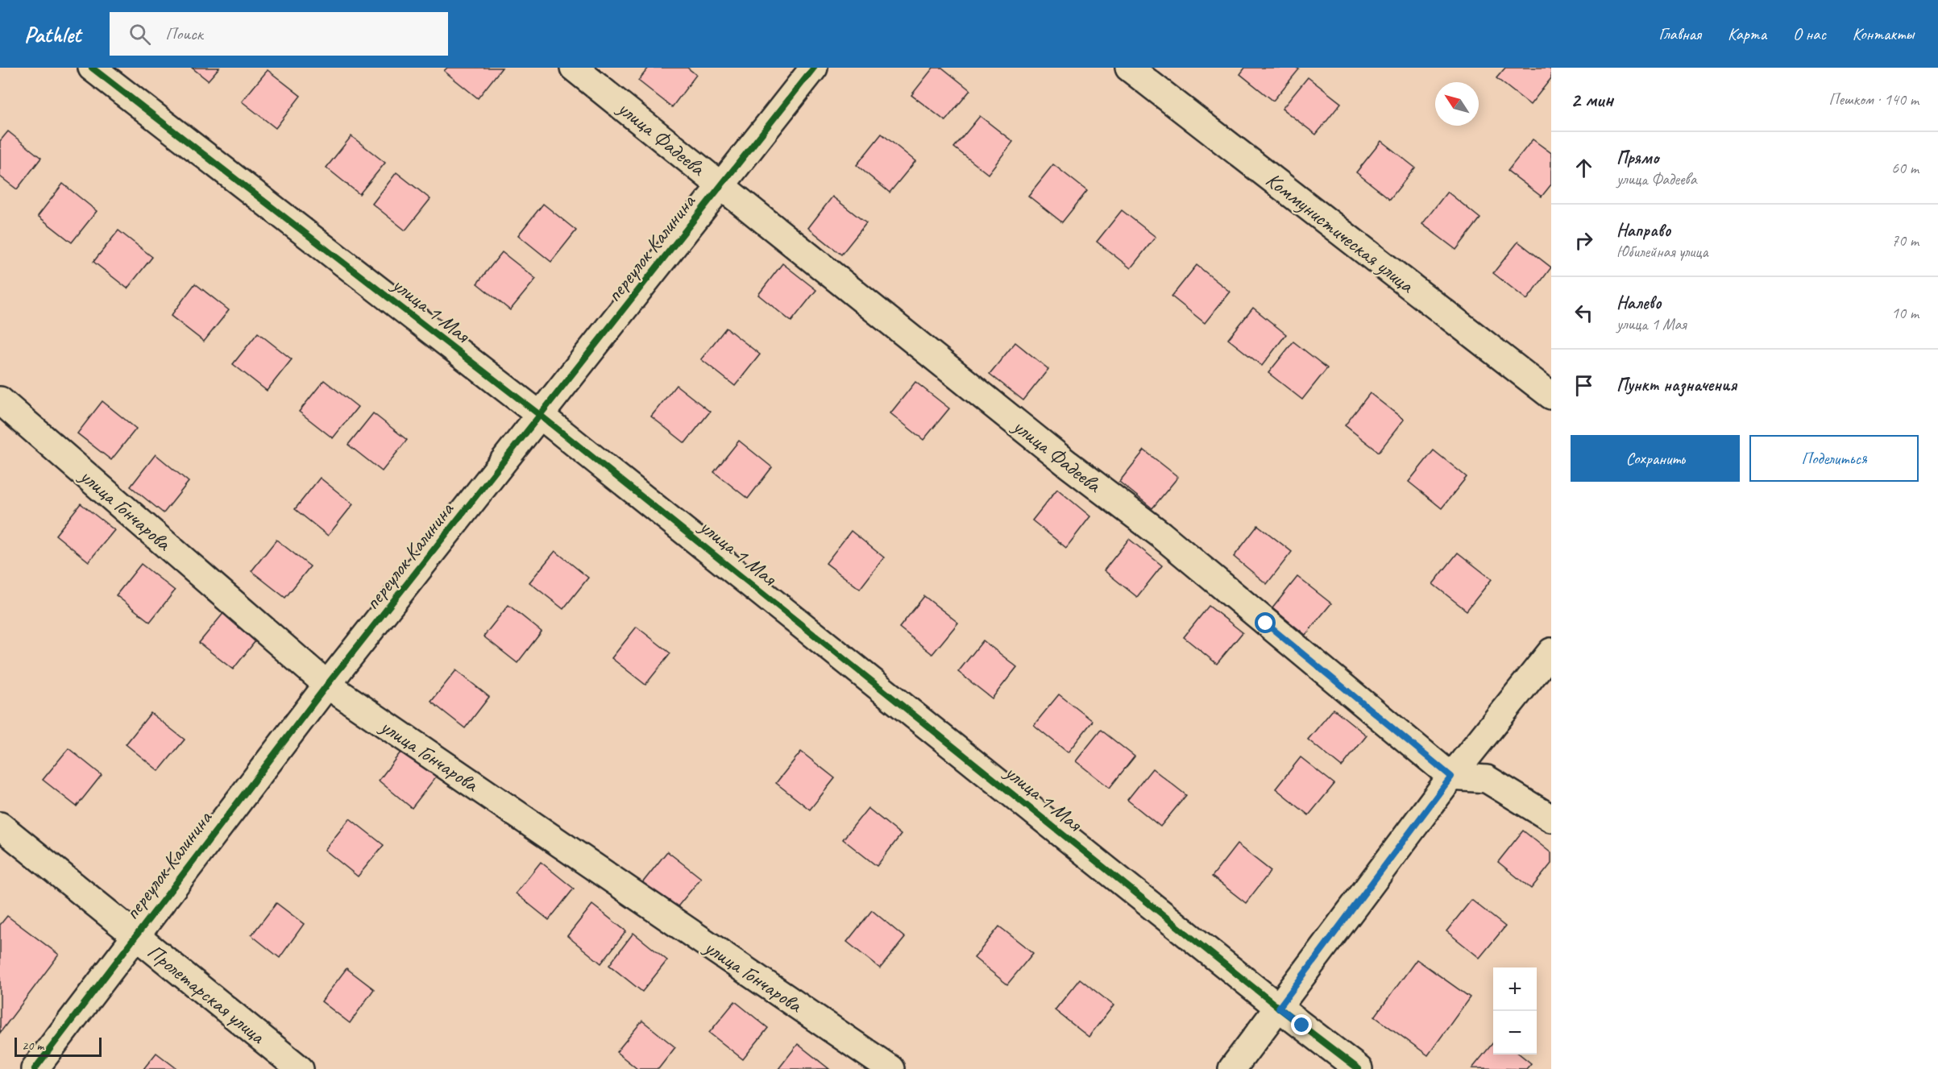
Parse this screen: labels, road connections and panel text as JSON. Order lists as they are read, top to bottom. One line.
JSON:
{"streets":{"street":["улица Фадеева","Коммунистическая улица","переулок Калинина","улица 1 Мая","улица Гончарова","Пролетарская улица"]},"crossings":[["улица Фадеева","переулок Калинина"],["переулок Калинина","улица 1 Мая"],["переулок Калинина","улица Гончарова"],["переулок Калинина","Пролетарская улица"]],"scale_bar":"20 m","north":"top left","page":{"header":"Pathlet","search":"Поиск","nav":["Главная","Карта","О нас","Контакты"],"heading":["2 мин","Пешком · 140 m"],"list":[["Прямо","улица Фадеева","60 m"],["Направо","Юбилейная улица","70 m"],["Налево","улица 1 Мая","10 m"],"Пункт назначения"],"buttons":["Сохранить","Поделиться"],"map_buttons":["+","−"],"scale":"20 m"}}
